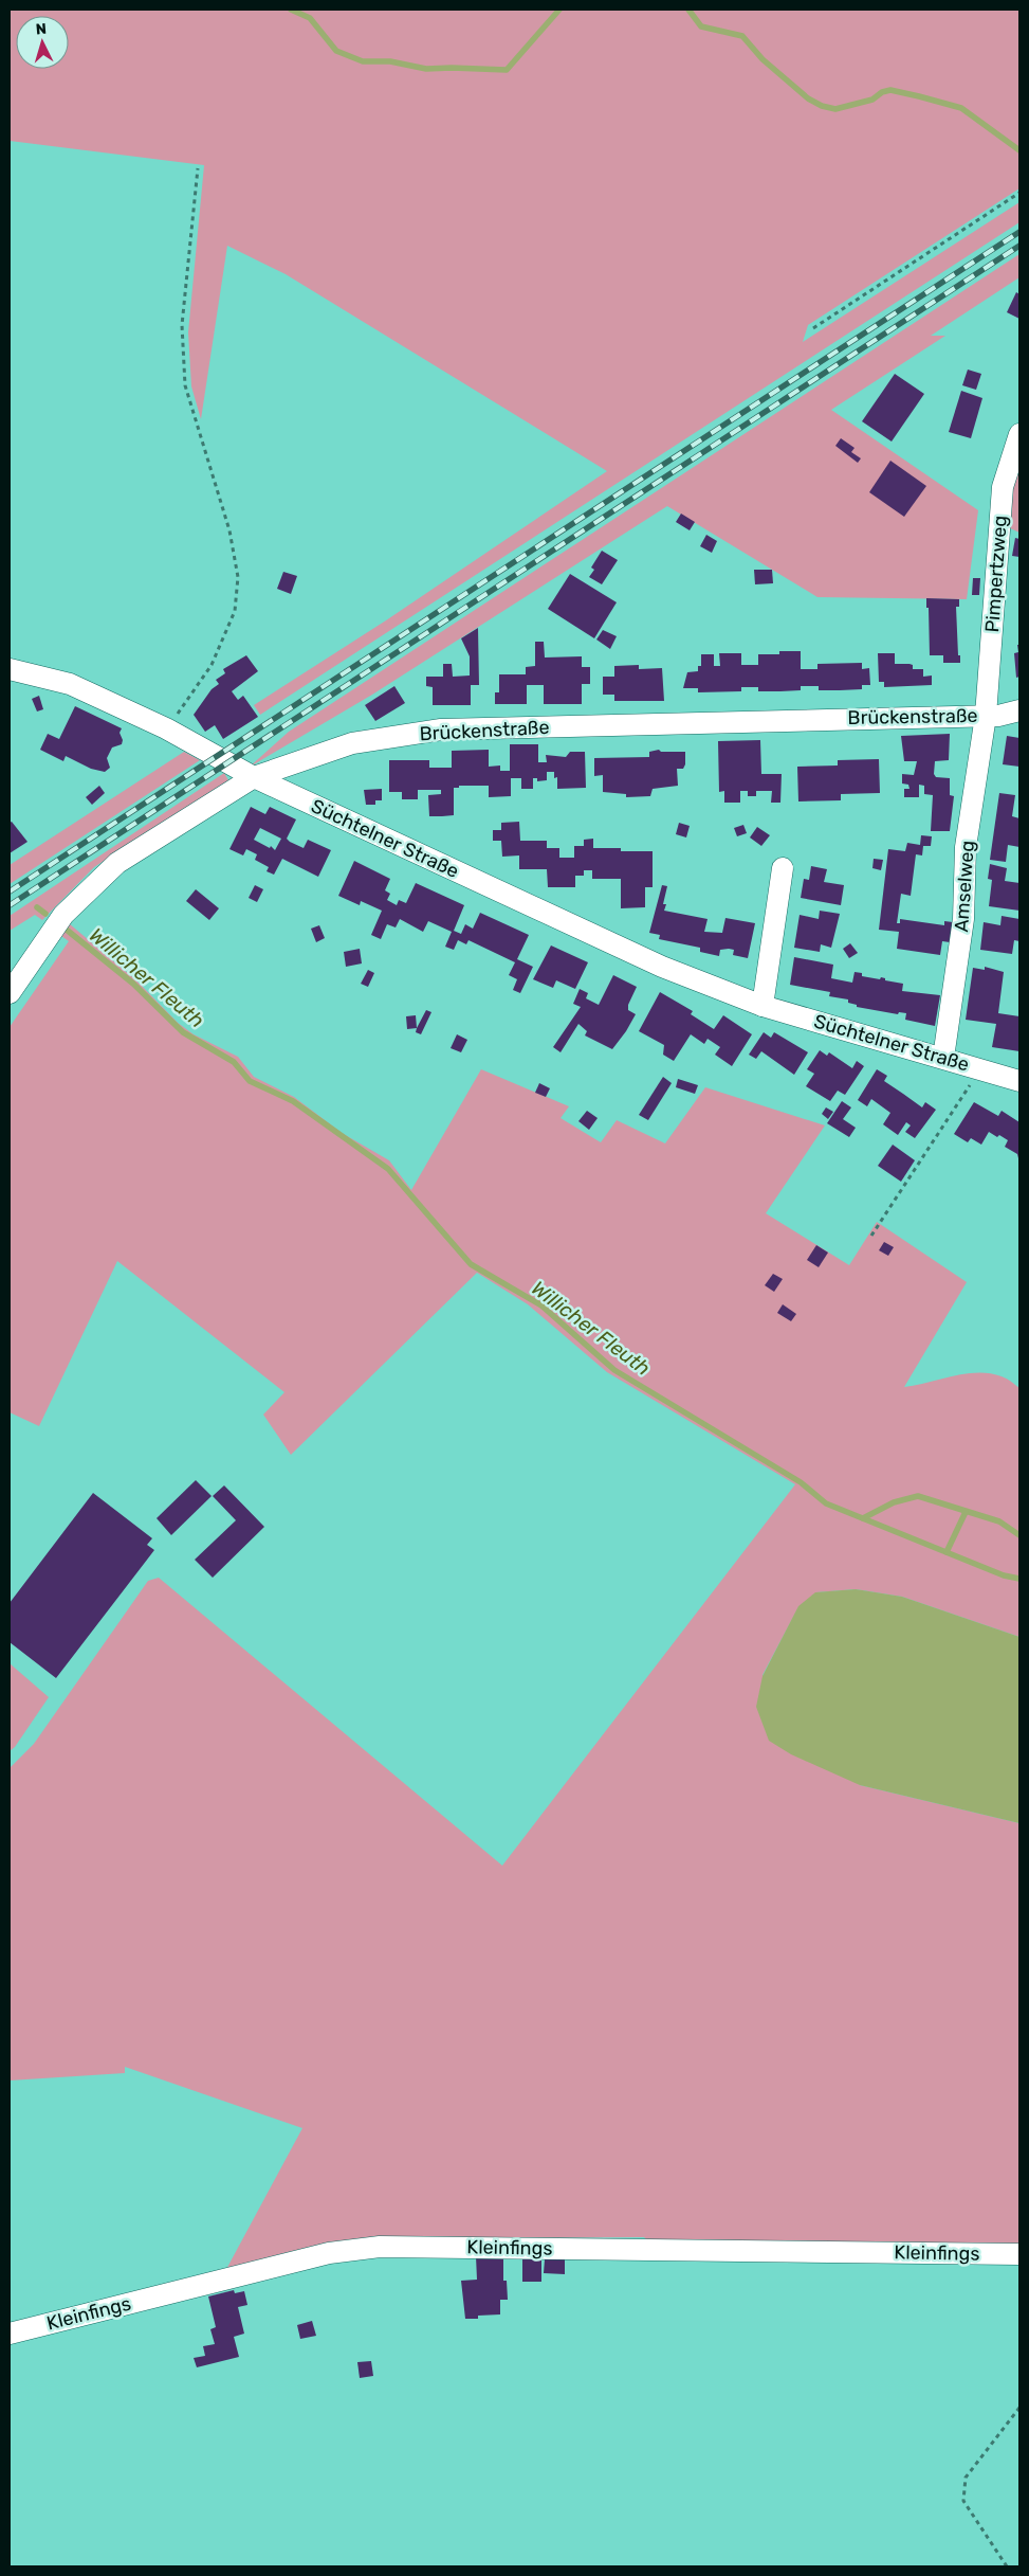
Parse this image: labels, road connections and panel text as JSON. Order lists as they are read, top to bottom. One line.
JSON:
{"streets":{"street":["Pimpertzweg","Brückenstraße","Süchtelner Straße","Amselweg","Kleinfings"]},"crossings":[["Pimpertzweg","Brückenstraße"],["Pimpertzweg","Amselweg"],["Brückenstraße","Süchtelner Straße"],["Brückenstraße","Amselweg"],["Süchtelner Straße","Amselweg"]],"water":["Willicher Fleuth"],"north":"top"}
